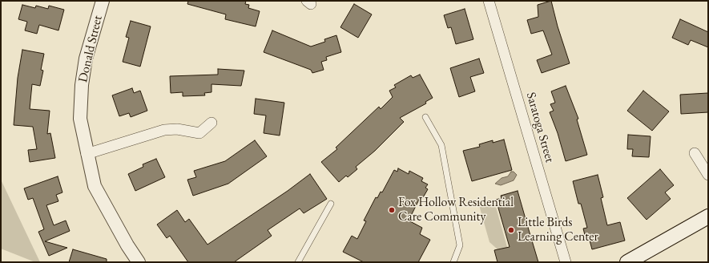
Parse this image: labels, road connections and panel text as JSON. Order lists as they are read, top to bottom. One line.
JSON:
{"streets":{"street":["Donald Street","Saratoga Street"]},"places":["Fox Hollow Residential Care Community","Little Birds Learning Center"]}
